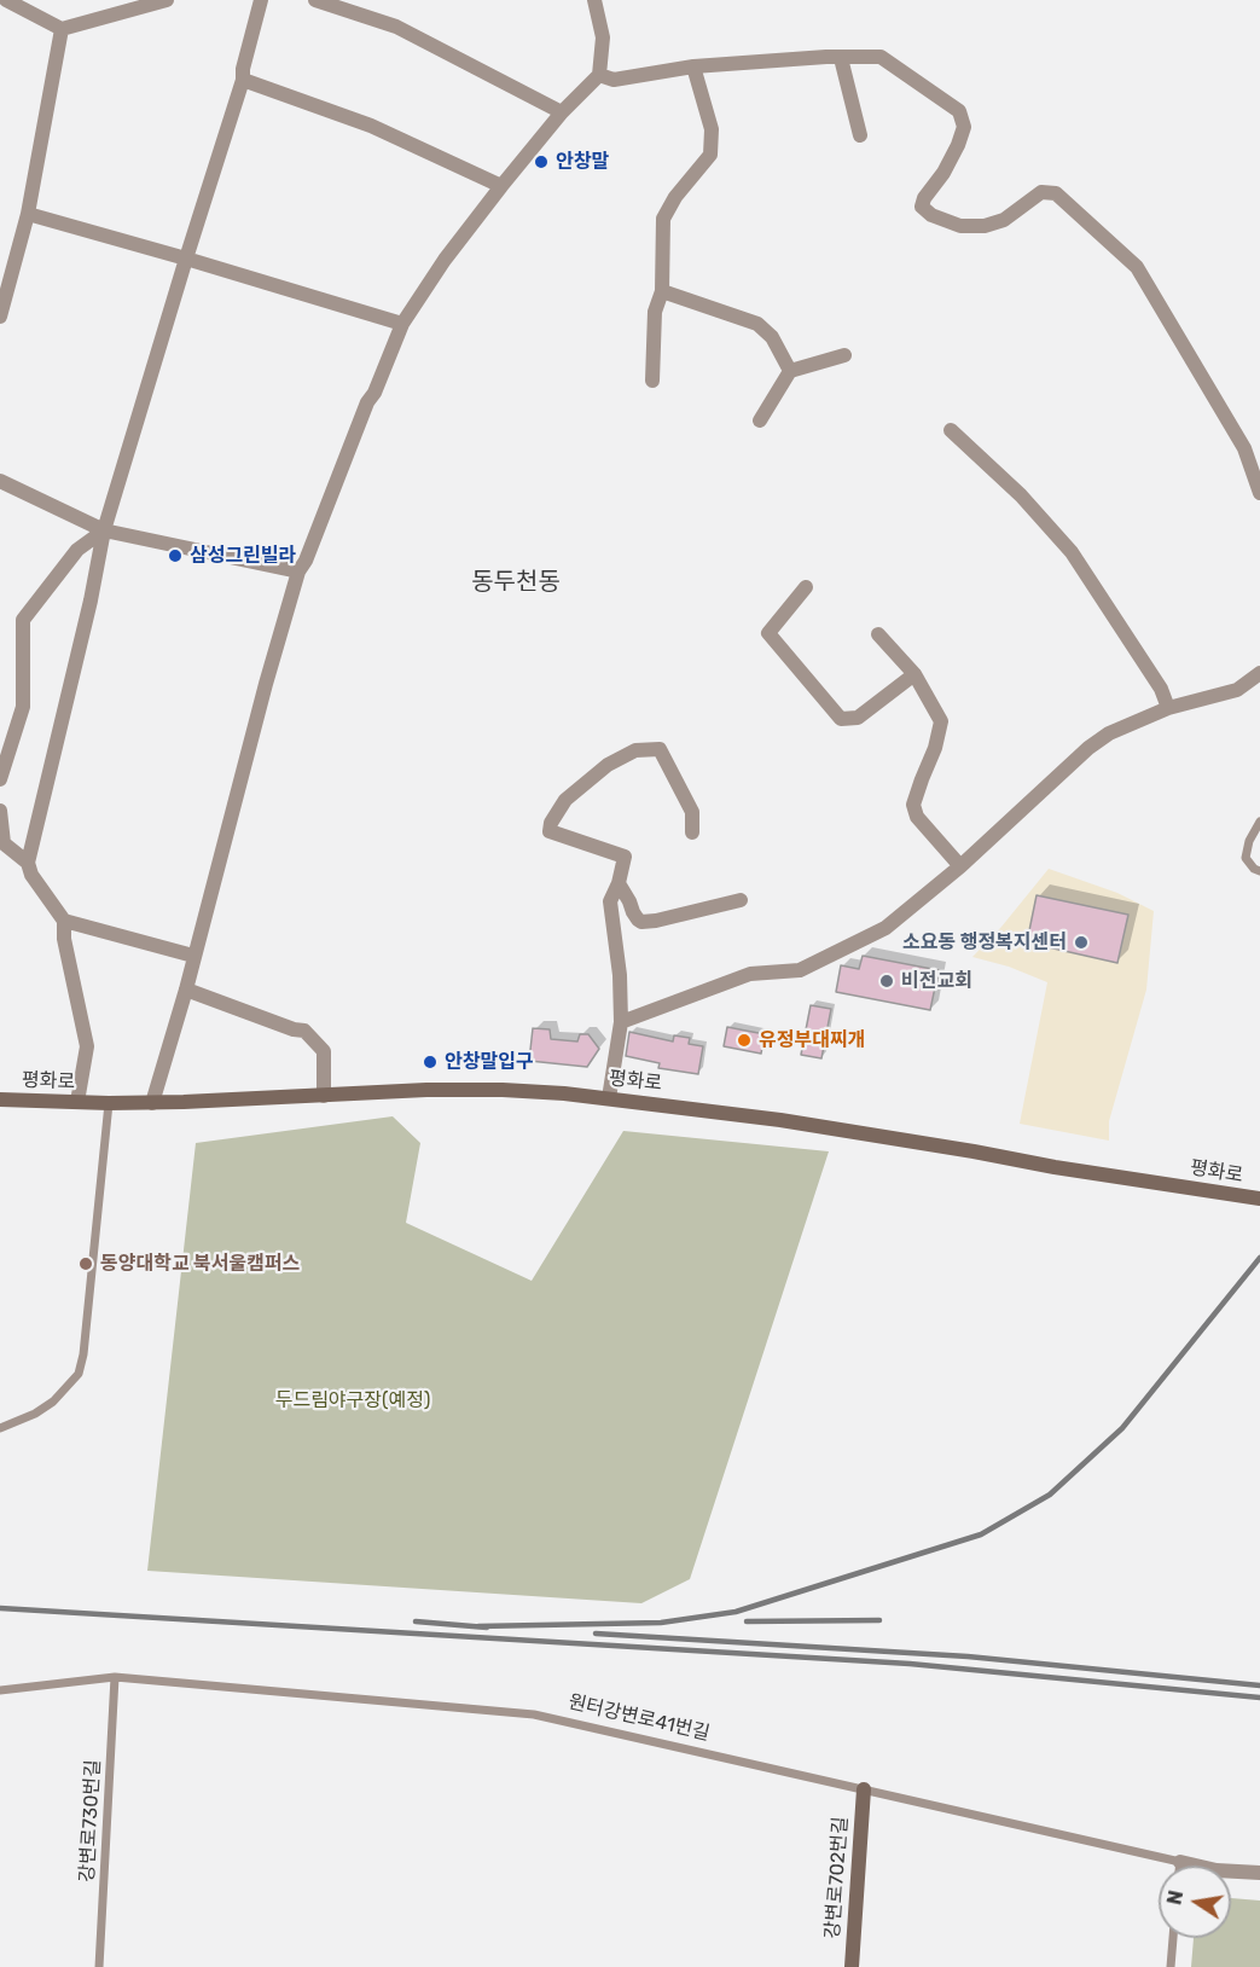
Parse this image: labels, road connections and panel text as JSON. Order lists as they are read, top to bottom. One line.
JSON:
{"streets":{"main road":["평화로","강변로702번길"],"street":["원터강변로41번길"],"lane":["강변로730번길"]},"crossings":[["원터강변로41번길","강변로730번길"],["원터강변로41번길","강변로702번길"]],"districts":["동두천동"],"parks":["두드림야구장(예정)"],"places":["안창말","삼성그린빌라","소요동 행정복지센터","비전교회","유정부대찌개","안창말입구","동양대학교 북서울캠퍼스"],"north":"left"}
